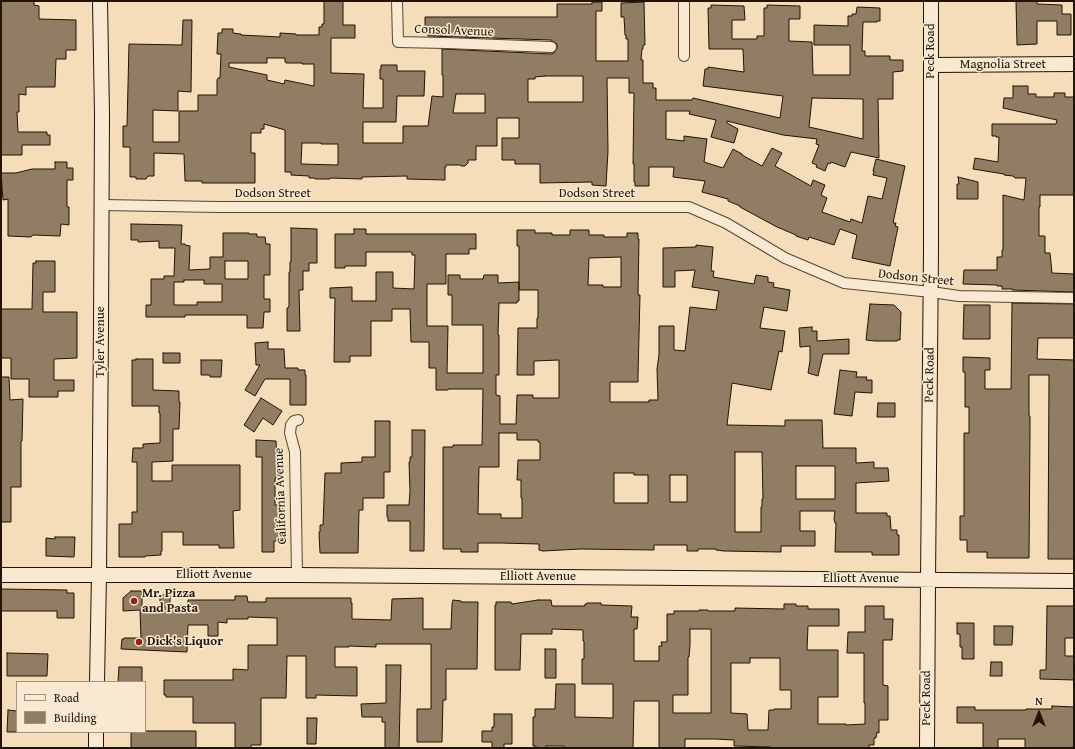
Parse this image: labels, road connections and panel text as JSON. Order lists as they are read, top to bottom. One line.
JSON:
{"streets":{"main road":["Peck Road","Magnolia Street","Tyler Avenue","Elliott Avenue"],"street":["Consol Avenue","Dodson Street","California Avenue"]},"crossings":[["Peck Road","Magnolia Street"],["Peck Road","Dodson Street"],["Peck Road","Elliott Avenue"],["Dodson Street","Tyler Avenue"],["Tyler Avenue","Elliott Avenue"],["California Avenue","Elliott Avenue"]],"places":["Mr. Pizza and Pasta","Dick's Liquor"],"legend":["Road","Building"],"north":"top"}
